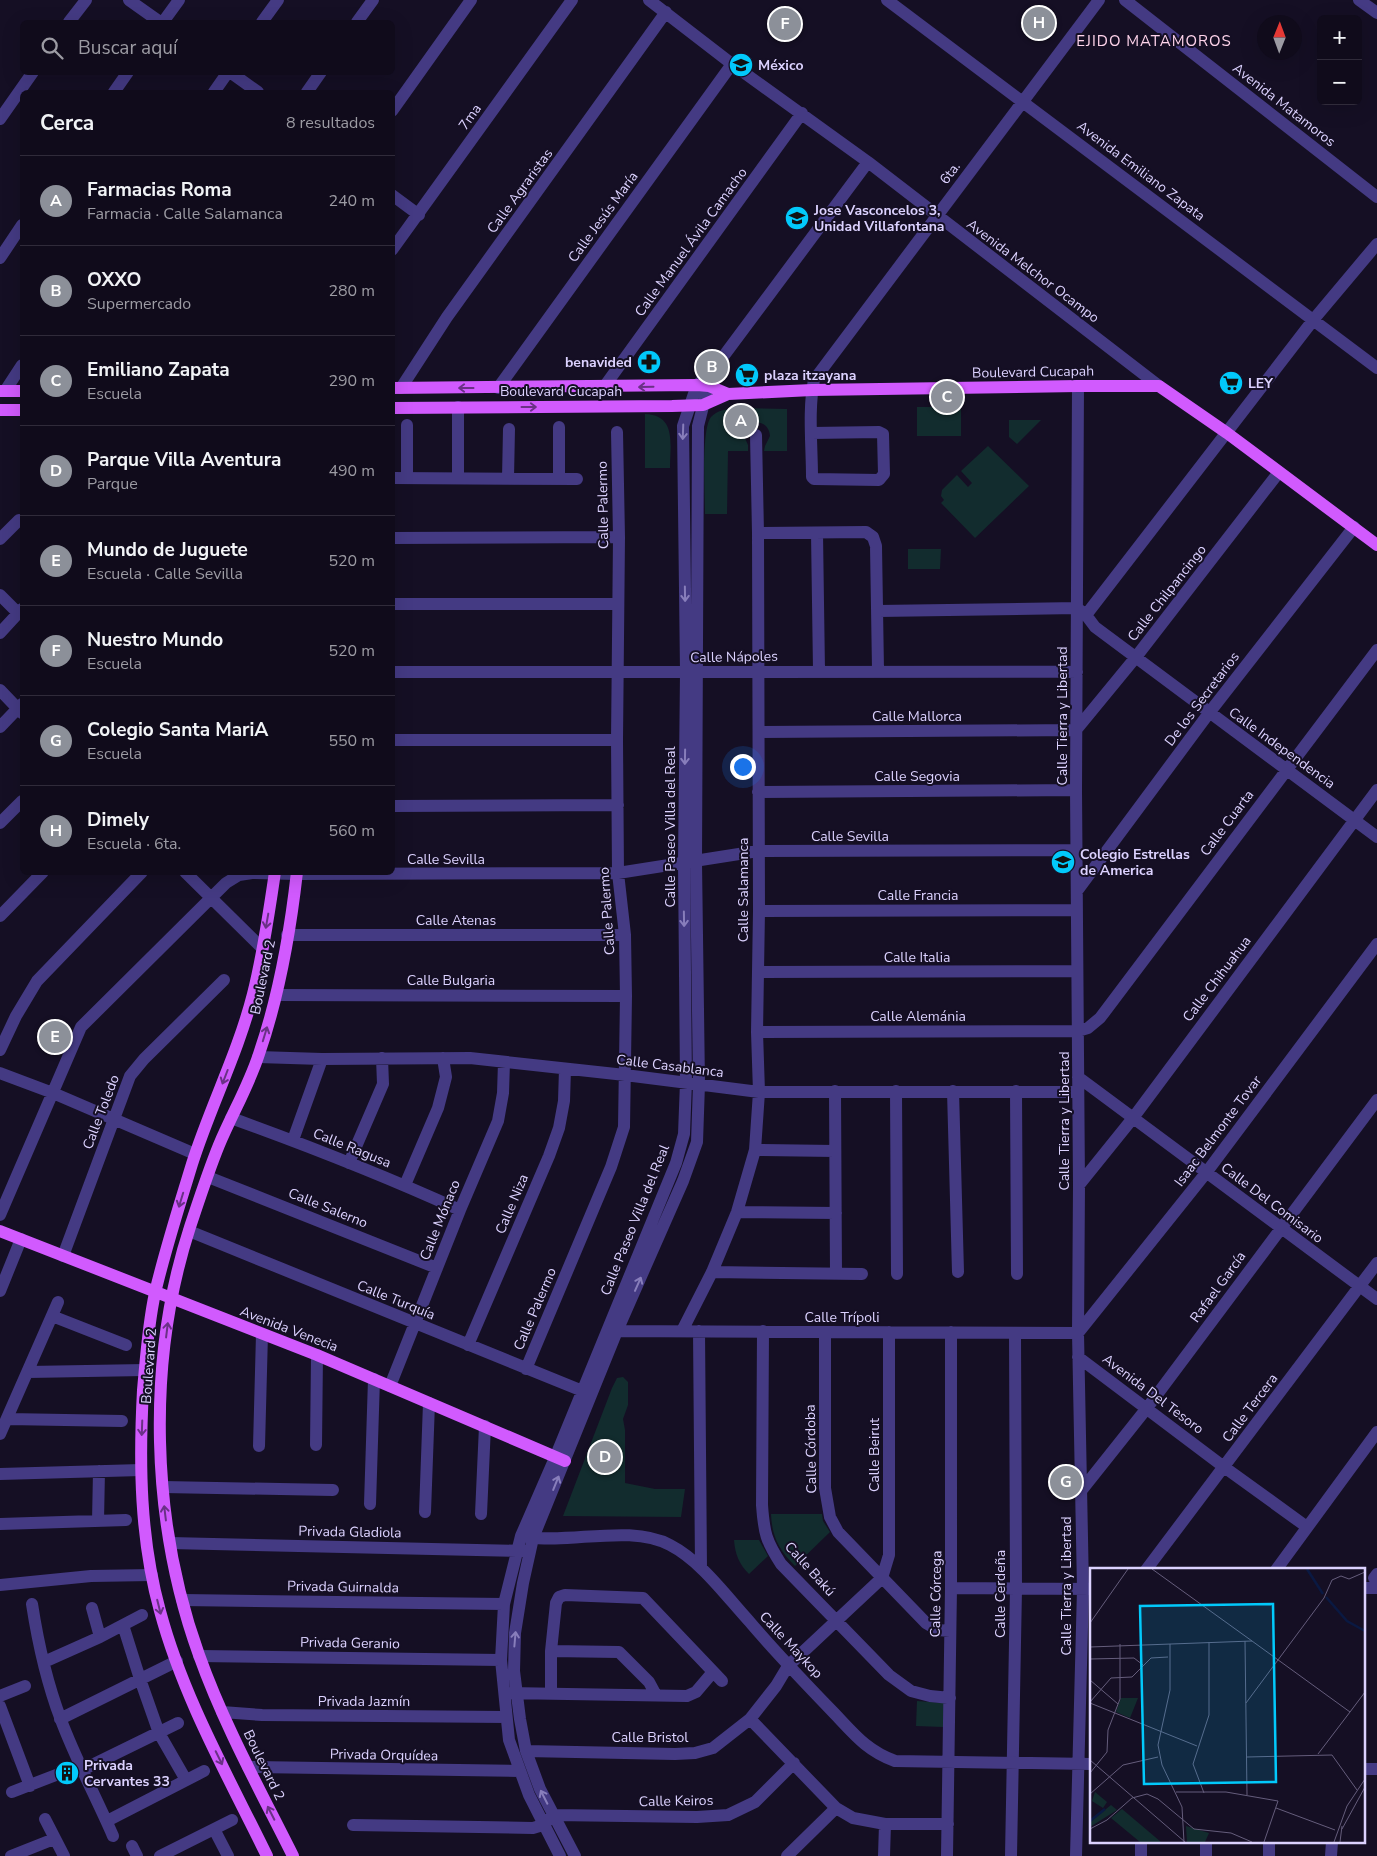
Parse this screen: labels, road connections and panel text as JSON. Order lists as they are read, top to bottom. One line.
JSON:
{"streets":{"main road":["Avenida Melchor Ocampo","Boulevard Cucapah","Boulevard 2","Avenida Venecia"],"street":["Avenida Matamoros","7ma","Avenida Emiliano Zapata","6ta.","Calle Agraristas","Calle Jesús María","Calle Manuel Ávila Camacho","Calle Palermo","Calle Chilpancingo","Calle Nápoles","De los Secretarios","Calle Mallorca","Calle Tierra y Libertad","Calle Independencia","Calle Segovia","Calle Cuarta","Calle Paseo Villa del Real","Calle Sevilla","Calle Salamanca","Calle Francia","Calle Atenas","Calle Italia","Calle Chihuahua","Calle Bulgaria","Calle Alemánia","Calle Casablanca","Calle Toledo","Isaac Belmonte Tovar","Calle Ragusa","Calle Del Comisario","Calle Niza","Calle Salerno","Calle Mónaco","Rafael García","Calle Turquía","Calle Trípoli","Avenida Del Tesoro","Calle Tercera","Calle Córdoba","Calle Beirut","Privada Gladiola","Calle Bakú","Privada Guirnalda","Calle Córcega","Calle Cerdeña","Privada Geranio","Calle Maykop","Privada Jazmín","Calle Bristol","Privada Orquídea","Calle Keiros"]},"crossings":[["Avenida Emiliano Zapata","6ta."],["6ta.","Avenida Melchor Ocampo"],["6ta.","Boulevard Cucapah"],["Calle Agraristas","Avenida Melchor Ocampo"],["Calle Agraristas","Boulevard Cucapah"],["Calle Jesús María","Avenida Melchor Ocampo"],["Calle Jesús María","Boulevard Cucapah"],["Calle Manuel Ávila Camacho","Avenida Melchor Ocampo"],["Calle Manuel Ávila Camacho","Boulevard Cucapah"],["Avenida Melchor Ocampo","Boulevard Cucapah"],["Avenida Melchor Ocampo","Calle Chilpancingo"],["Avenida Melchor Ocampo","De los Secretarios"],["Boulevard Cucapah","Calle Tierra y Libertad"],["Boulevard Cucapah","Calle Paseo Villa del Real"],["Calle Palermo","Calle Nápoles"],["Calle Palermo","Calle Sevilla"],["Calle Palermo","Calle Atenas"],["Calle Palermo","Calle Bulgaria"],["Calle Palermo","Calle Casablanca"],["Calle Palermo","Calle Turquía"],["Calle Chilpancingo","Calle Mallorca"],["Calle Chilpancingo","Calle Tierra y Libertad"],["Calle Chilpancingo","Calle Independencia"],["Calle Nápoles","Calle Tierra y Libertad"],["Calle Nápoles","Calle Paseo Villa del Real"],["Calle Nápoles","Calle Salamanca"],["De los Secretarios","Calle Tierra y Libertad"],["De los Secretarios","Calle Independencia"],["Calle Mallorca","Calle Tierra y Libertad"],["Calle Mallorca","Calle Salamanca"],["Calle Tierra y Libertad","Calle Independencia"],["Calle Tierra y Libertad","Calle Segovia"],["Calle Tierra y Libertad","Calle Cuarta"],["Calle Tierra y Libertad","Calle Sevilla"],["Calle Tierra y Libertad","Calle Francia"],["Calle Tierra y Libertad","Calle Italia"],["Calle Tierra y Libertad","Calle Chihuahua"],["Calle Tierra y Libertad","Calle Alemánia"],["Calle Tierra y Libertad","Calle Casablanca"],["Calle Tierra y Libertad","Isaac Belmonte Tovar"],["Calle Tierra y Libertad","Calle Del Comisario"],["Calle Tierra y Libertad","Rafael García"],["Calle Tierra y Libertad","Calle Trípoli"],["Calle Tierra y Libertad","Avenida Del Tesoro"],["Calle Tierra y Libertad","Calle Maykop"],["Calle Independencia","Calle Cuarta"],["Calle Independencia","Calle Chihuahua"],["Calle Segovia","Calle Salamanca"],["Calle Cuarta","Calle Alemánia"],["Calle Paseo Villa del Real","Calle Sevilla"],["Calle Paseo Villa del Real","Calle Casablanca"],["Calle Paseo Villa del Real","Calle Turquía"],["Calle Paseo Villa del Real","Calle Trípoli"],["Calle Paseo Villa del Real","Avenida Venecia"],["Calle Paseo Villa del Real","Privada Gladiola"],["Calle Paseo Villa del Real","Privada Guirnalda"],["Calle Paseo Villa del Real","Privada Geranio"],["Calle Paseo Villa del Real","Privada Jazmín"],["Calle Paseo Villa del Real","Calle Bristol"],["Calle Paseo Villa del Real","Privada Orquídea"],["Calle Paseo Villa del Real","Calle Keiros"],["Calle Sevilla","Calle Salamanca"],["Calle Salamanca","Calle Francia"],["Calle Salamanca","Calle Italia"],["Calle Salamanca","Calle Alemánia"],["Calle Salamanca","Calle Casablanca"],["Calle Salamanca","Calle Trípoli"],["Calle Atenas","Boulevard 2"],["Boulevard 2","Calle Bulgaria"],["Boulevard 2","Calle Casablanca"],["Boulevard 2","Calle Ragusa"],["Boulevard 2","Calle Salerno"],["Boulevard 2","Calle Turquía"],["Boulevard 2","Avenida Venecia"],["Boulevard 2","Privada Gladiola"],["Boulevard 2","Privada Guirnalda"],["Boulevard 2","Privada Geranio"],["Boulevard 2","Privada Jazmín"],["Boulevard 2","Privada Orquídea"],["Calle Chihuahua","Calle Del Comisario"],["Calle Casablanca","Calle Niza"],["Calle Casablanca","Calle Mónaco"],["Calle Toledo","Avenida Venecia"],["Isaac Belmonte Tovar","Calle Del Comisario"],["Isaac Belmonte Tovar","Calle Trípoli"],["Calle Ragusa","Calle Mónaco"],["Calle Del Comisario","Rafael García"],["Calle Del Comisario","Calle Tercera"],["Calle Niza","Calle Turquía"],["Calle Salerno","Calle Mónaco"],["Calle Mónaco","Calle Turquía"],["Calle Mónaco","Avenida Venecia"],["Rafael García","Avenida Del Tesoro"],["Calle Trípoli","Calle Córdoba"],["Calle Trípoli","Calle Beirut"],["Calle Trípoli","Calle Bakú"],["Calle Trípoli","Calle Córcega"],["Calle Trípoli","Calle Cerdeña"],["Avenida Del Tesoro","Calle Tercera"],["Calle Córdoba","Calle Beirut"],["Calle Córdoba","Calle Córcega"],["Calle Córdoba","Calle Bristol"],["Calle Beirut","Calle Bristol"],["Privada Gladiola","Calle Maykop"],["Calle Bakú","Calle Córcega"],["Calle Bakú","Calle Bristol"],["Calle Córcega","Calle Maykop"],["Calle Cerdeña","Calle Maykop"],["Calle Maykop","Calle Bristol"]],"districts":["EJIDO MATAMOROS"],"places":{"school or university":["México","Jose Vasconcelos 3, Unidad Villafontana","Colegio Estrellas de America"],"pharmacy":["benavided"],"supermarket":["plaza itzayana","LEY"],"building":["Privada Cervantes 33"]},"north":"top","page":{"pins":["H","F","B","C","A","E","D","G"],"map_buttons":["+","−"],"search":"Buscar aquí","heading":["Cerca","8 resultados"],"list":[{"mark":"A","name":"Farmacias Roma","note":"Farmacia · Calle Salamanca","value":"240 m"},{"mark":"B","name":"OXXO","note":"Supermercado","value":"280 m"},{"mark":"C","name":"Emiliano Zapata","note":"Escuela","value":"290 m"},{"mark":"D","name":"Parque Villa Aventura","note":"Parque","value":"490 m"},{"mark":"E","name":"Mundo de Juguete","note":"Escuela · Calle Sevilla","value":"520 m"},{"mark":"F","name":"Nuestro Mundo","note":"Escuela","value":"520 m"},{"mark":"G","name":"Colegio Santa MariA","note":"Escuela","value":"550 m"},{"mark":"H","name":"Dimely","note":"Escuela · 6ta.","value":"560 m"}]}}
